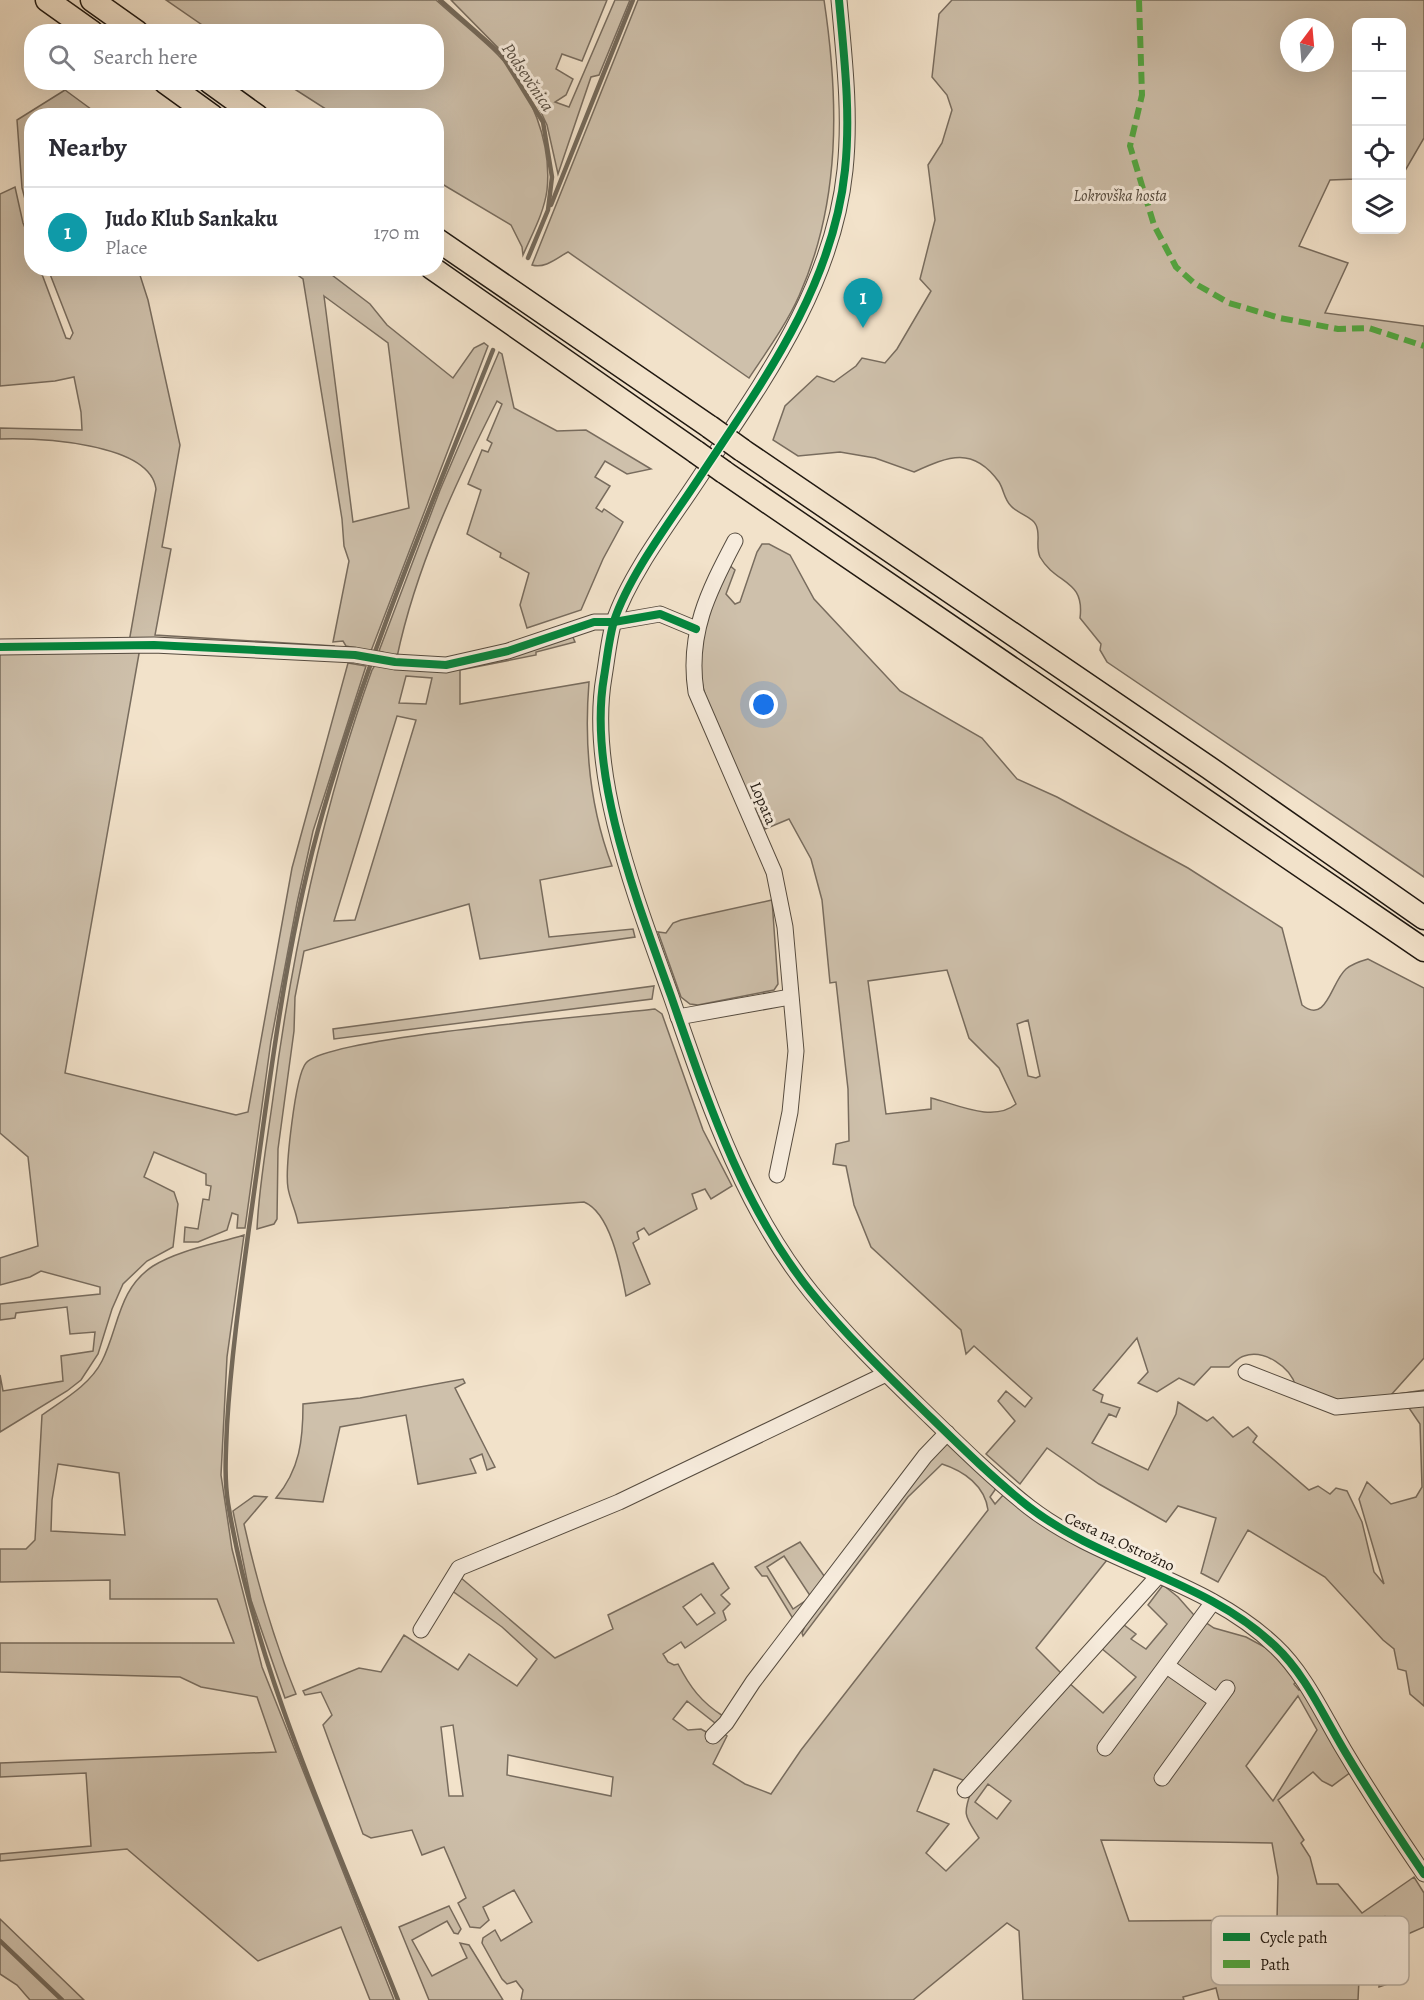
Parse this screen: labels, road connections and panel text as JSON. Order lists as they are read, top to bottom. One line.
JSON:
{"streets":{"street":["Lopata","Cesta na Ostrožno"]},"water":["Podsevčnica"],"parks":["Lokrovška hosta"],"legend":["Cycle path","Path"],"north":"top","page":{"map_buttons":["+","−"],"search":"Search here","heading":"Nearby","list":[{"mark":"1","name":"Judo Klub Sankaku","note":"Place","value":"170 m"}],"pins":"1"}}
